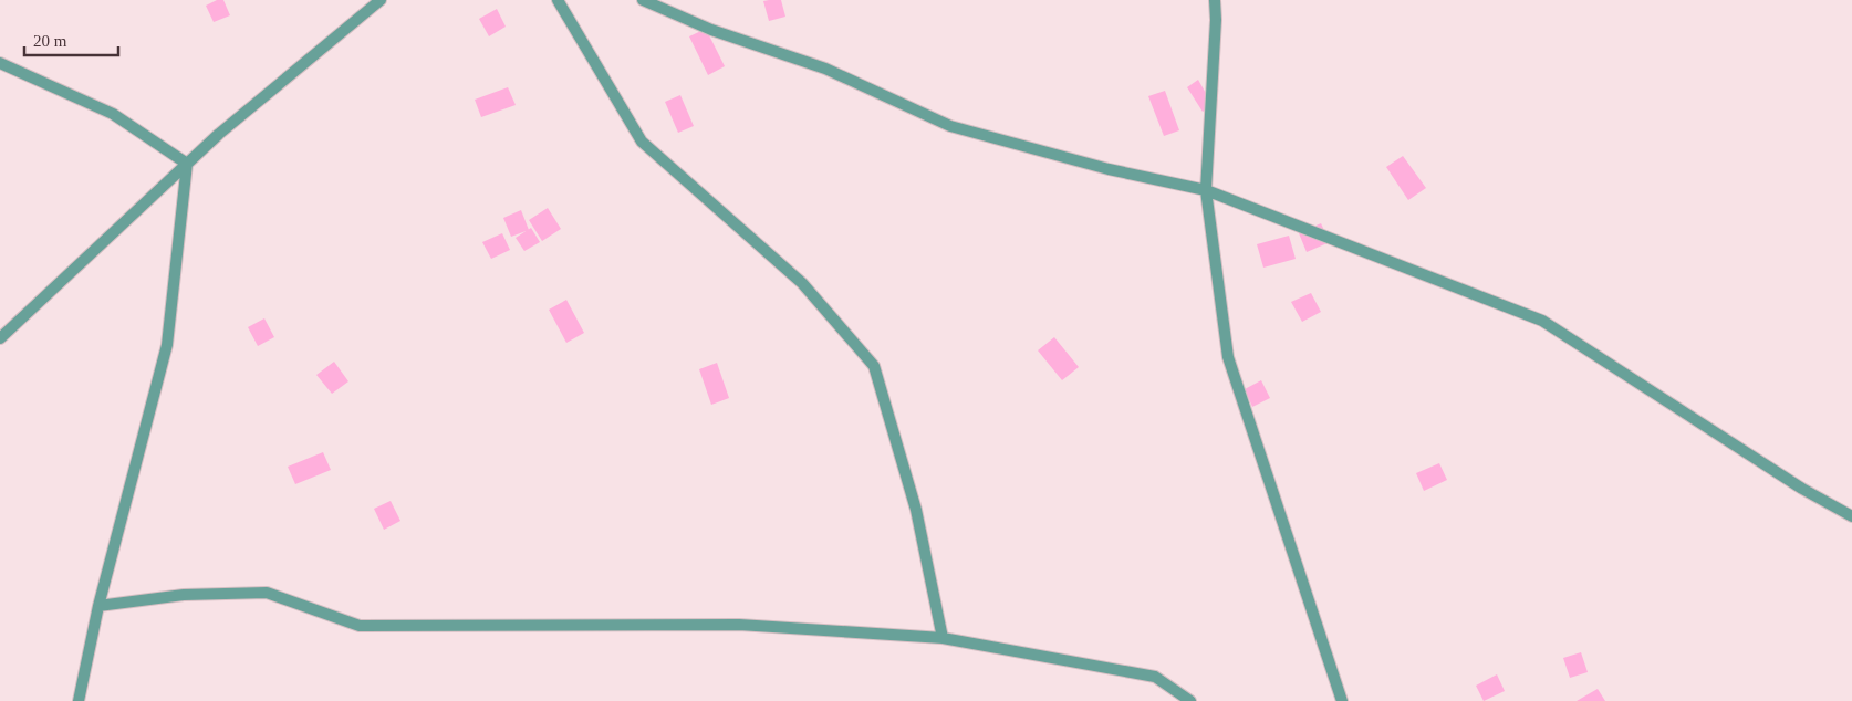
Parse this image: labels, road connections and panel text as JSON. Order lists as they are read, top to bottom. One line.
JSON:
{"scale_bar":"20 m"}
